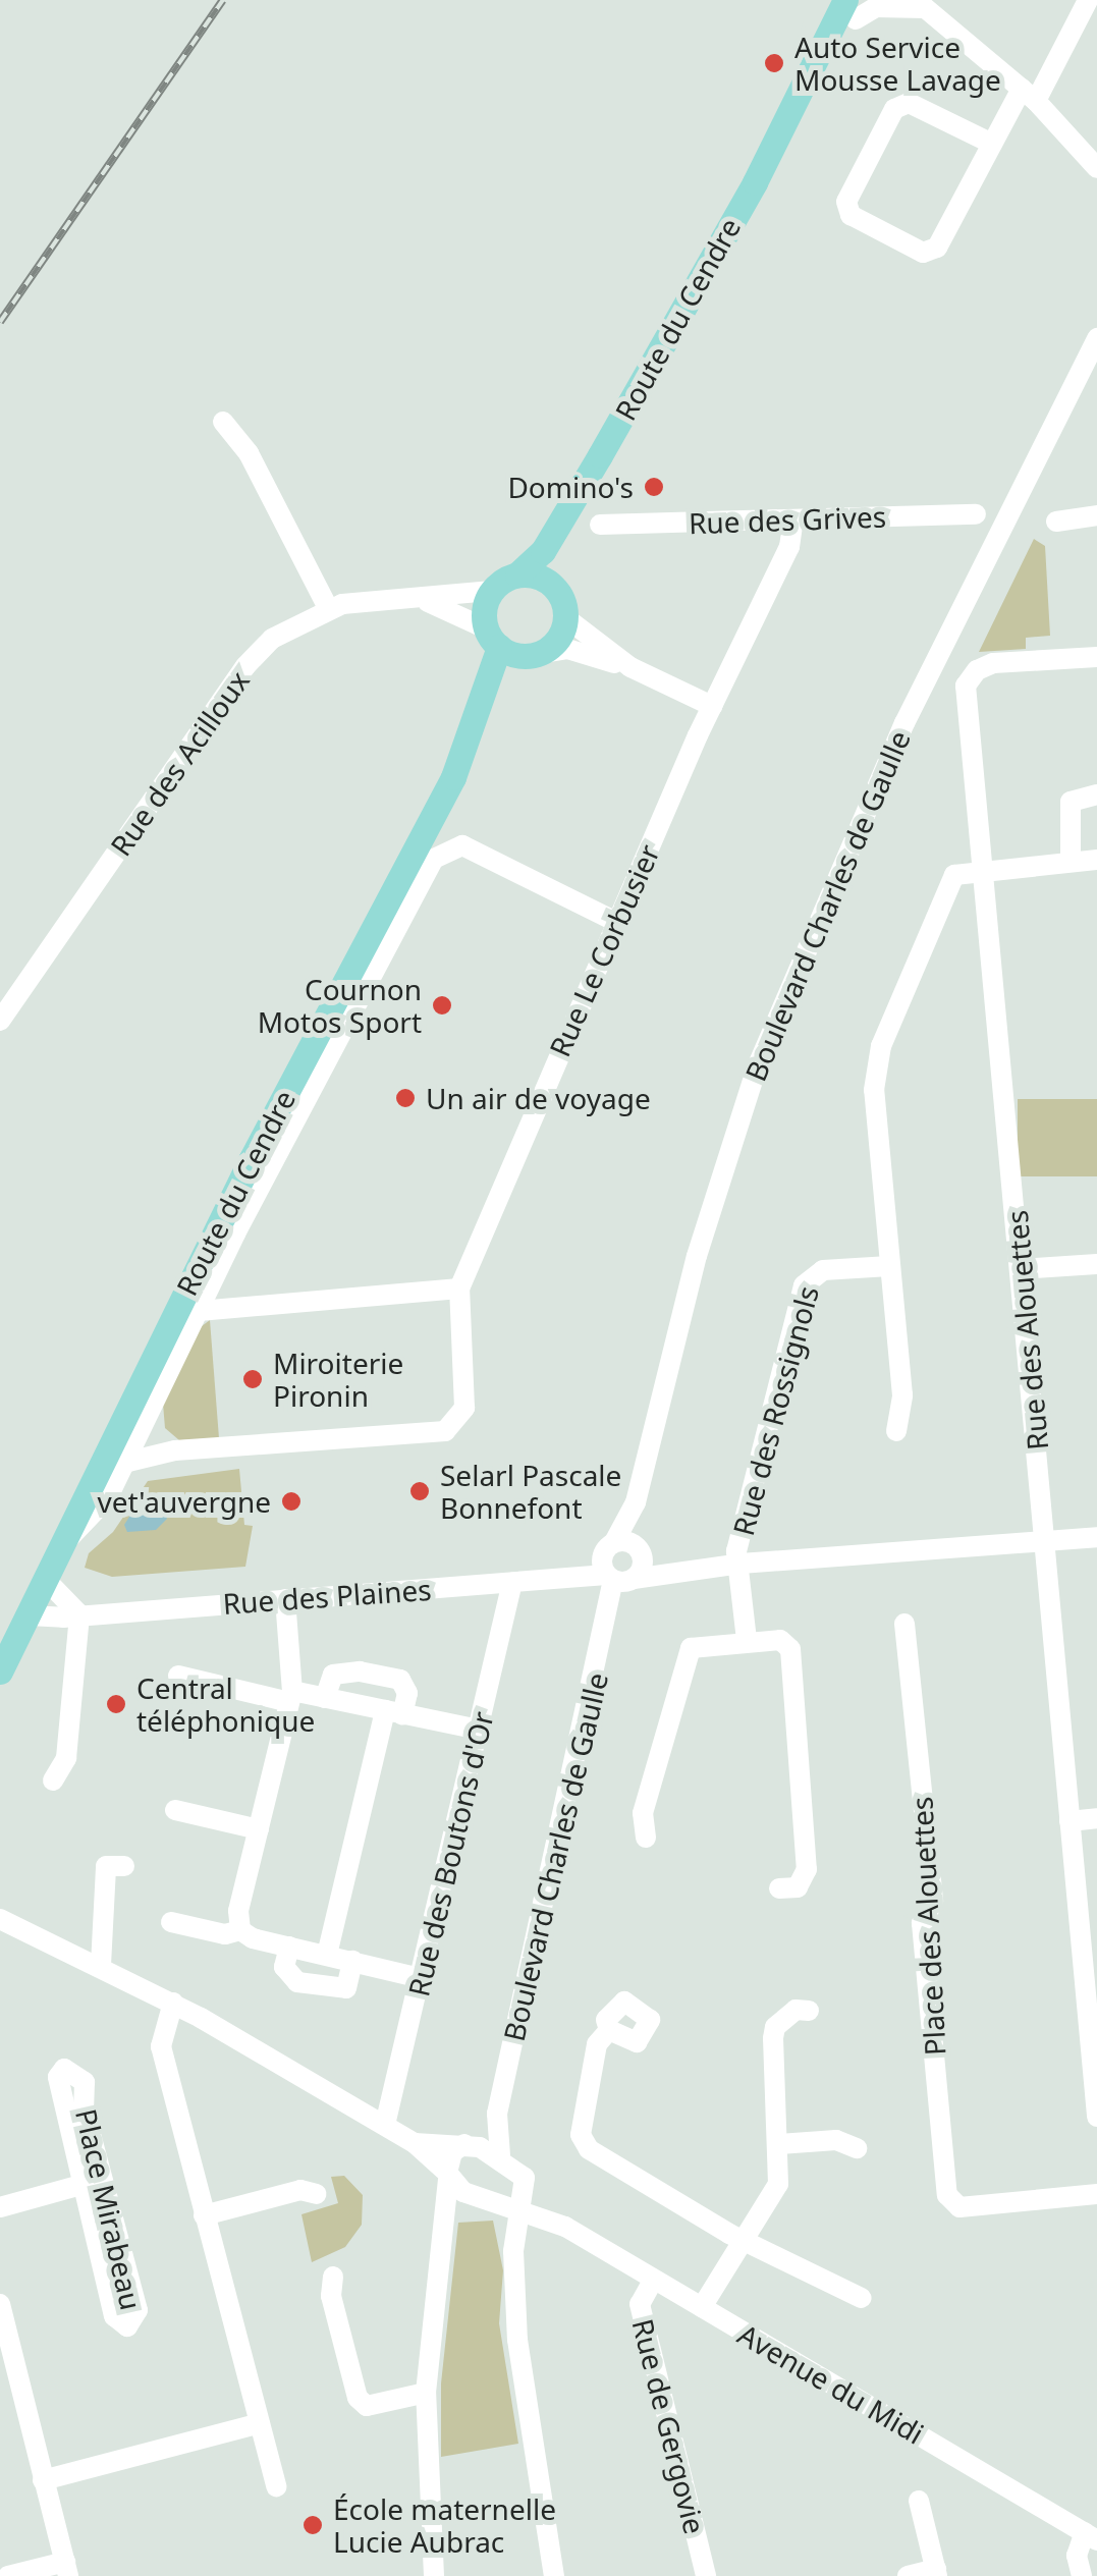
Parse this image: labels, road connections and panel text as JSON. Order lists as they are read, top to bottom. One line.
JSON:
{"streets":{"main road":["Route du Cendre"],"street":["Rue des Grives","Rue des Acilloux","Boulevard Charles de Gaulle","Rue Le Corbusier","Rue des Alouettes","Rue des Rossignols","Rue des Plaines","Rue des Boutons d'Or","Place des Alouettes","Place Mirabeau","Avenue du Midi","Rue de Gergovie"]},"crossings":[["Route du Cendre","Rue des Acilloux"],["Route du Cendre","Rue des Plaines"],["Rue des Grives","Rue Le Corbusier"],["Boulevard Charles de Gaulle","Rue des Plaines"],["Boulevard Charles de Gaulle","Avenue du Midi"],["Rue des Alouettes","Rue des Plaines"],["Rue des Rossignols","Rue des Plaines"],["Rue des Plaines","Rue des Boutons d'Or"],["Avenue du Midi","Rue de Gergovie"]],"places":["Auto Service Mousse Lavage","Domino's","Cournon Motos Sport","Un air de voyage","Miroiterie Pironin","Selarl Pascale Bonnefont","vet'auvergne","Central téléphonique","École maternelle Lucie Aubrac"]}
